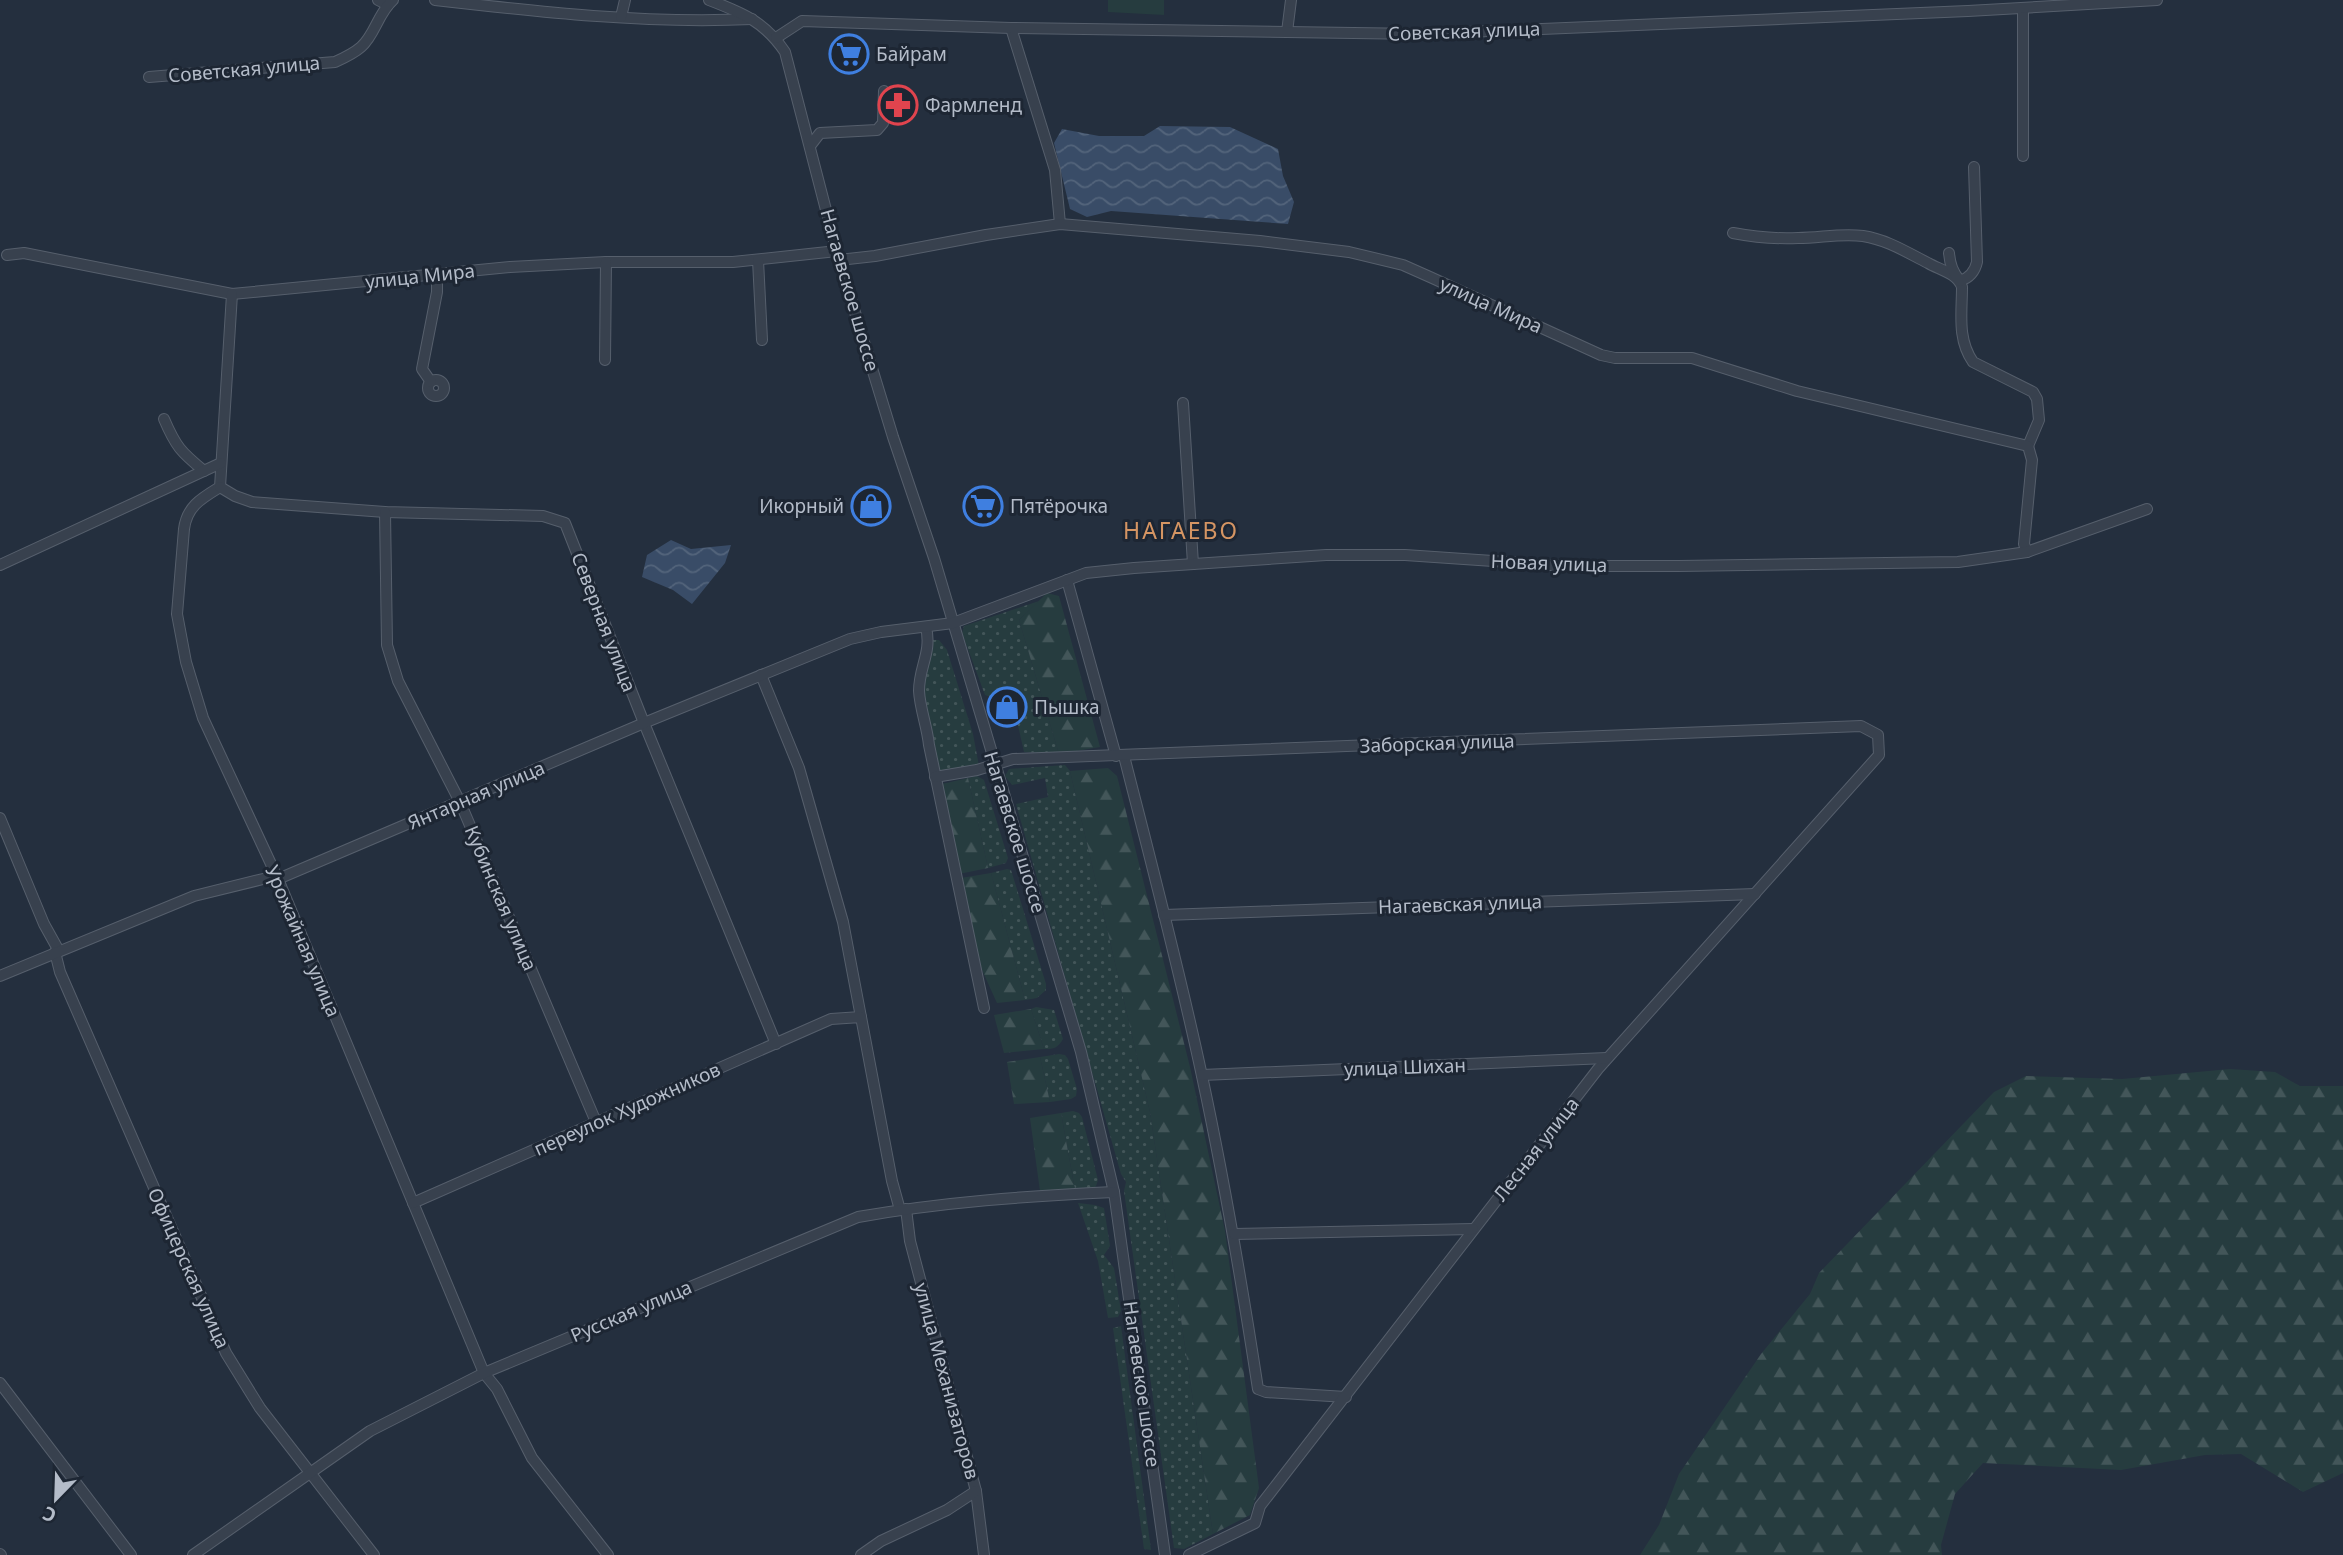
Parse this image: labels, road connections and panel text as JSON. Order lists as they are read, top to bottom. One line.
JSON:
{"streets":{"street":["Советская улица","улица Мира","Нагаевское шоссе","Новая улица","Северная улица","Заборская улица","Янтарная улица","Кубинская улица","Нагаевская улица","Урожайная улица","улица Шихан","переулок Художников","Лесная улица","Офицерская улица","Русская улица","улица Механизаторов"]},"crossings":[["Советская улица","Нагаевское шоссе"],["улица Мира","Нагаевское шоссе"],["Нагаевское шоссе","Новая улица"],["Нагаевское шоссе","Заборская улица"],["Нагаевское шоссе","Янтарная улица"],["Нагаевское шоссе","Русская улица"],["Новая улица","Янтарная улица"],["Северная улица","Янтарная улица"],["Северная улица","Кубинская улица"],["Северная улица","Урожайная улица"],["Северная улица","переулок Художников"],["Заборская улица","Лесная улица"],["Янтарная улица","Кубинская улица"],["Янтарная улица","Урожайная улица"],["Янтарная улица","Офицерская улица"],["Янтарная улица","улица Механизаторов"],["Кубинская улица","переулок Художников"],["Нагаевская улица","Лесная улица"],["Урожайная улица","переулок Художников"],["Урожайная улица","Русская улица"],["улица Шихан","Лесная улица"],["переулок Художников","улица Механизаторов"],["Офицерская улица","Русская улица"],["Русская улица","улица Механизаторов"]],"districts":["НАГАЕВО"],"places":{"supermarket":["Байрам","Пятёрочка"],"pharmacy":["Фармленд"],"shop":["Икорный","Пышка"]},"north":"bottom left"}
